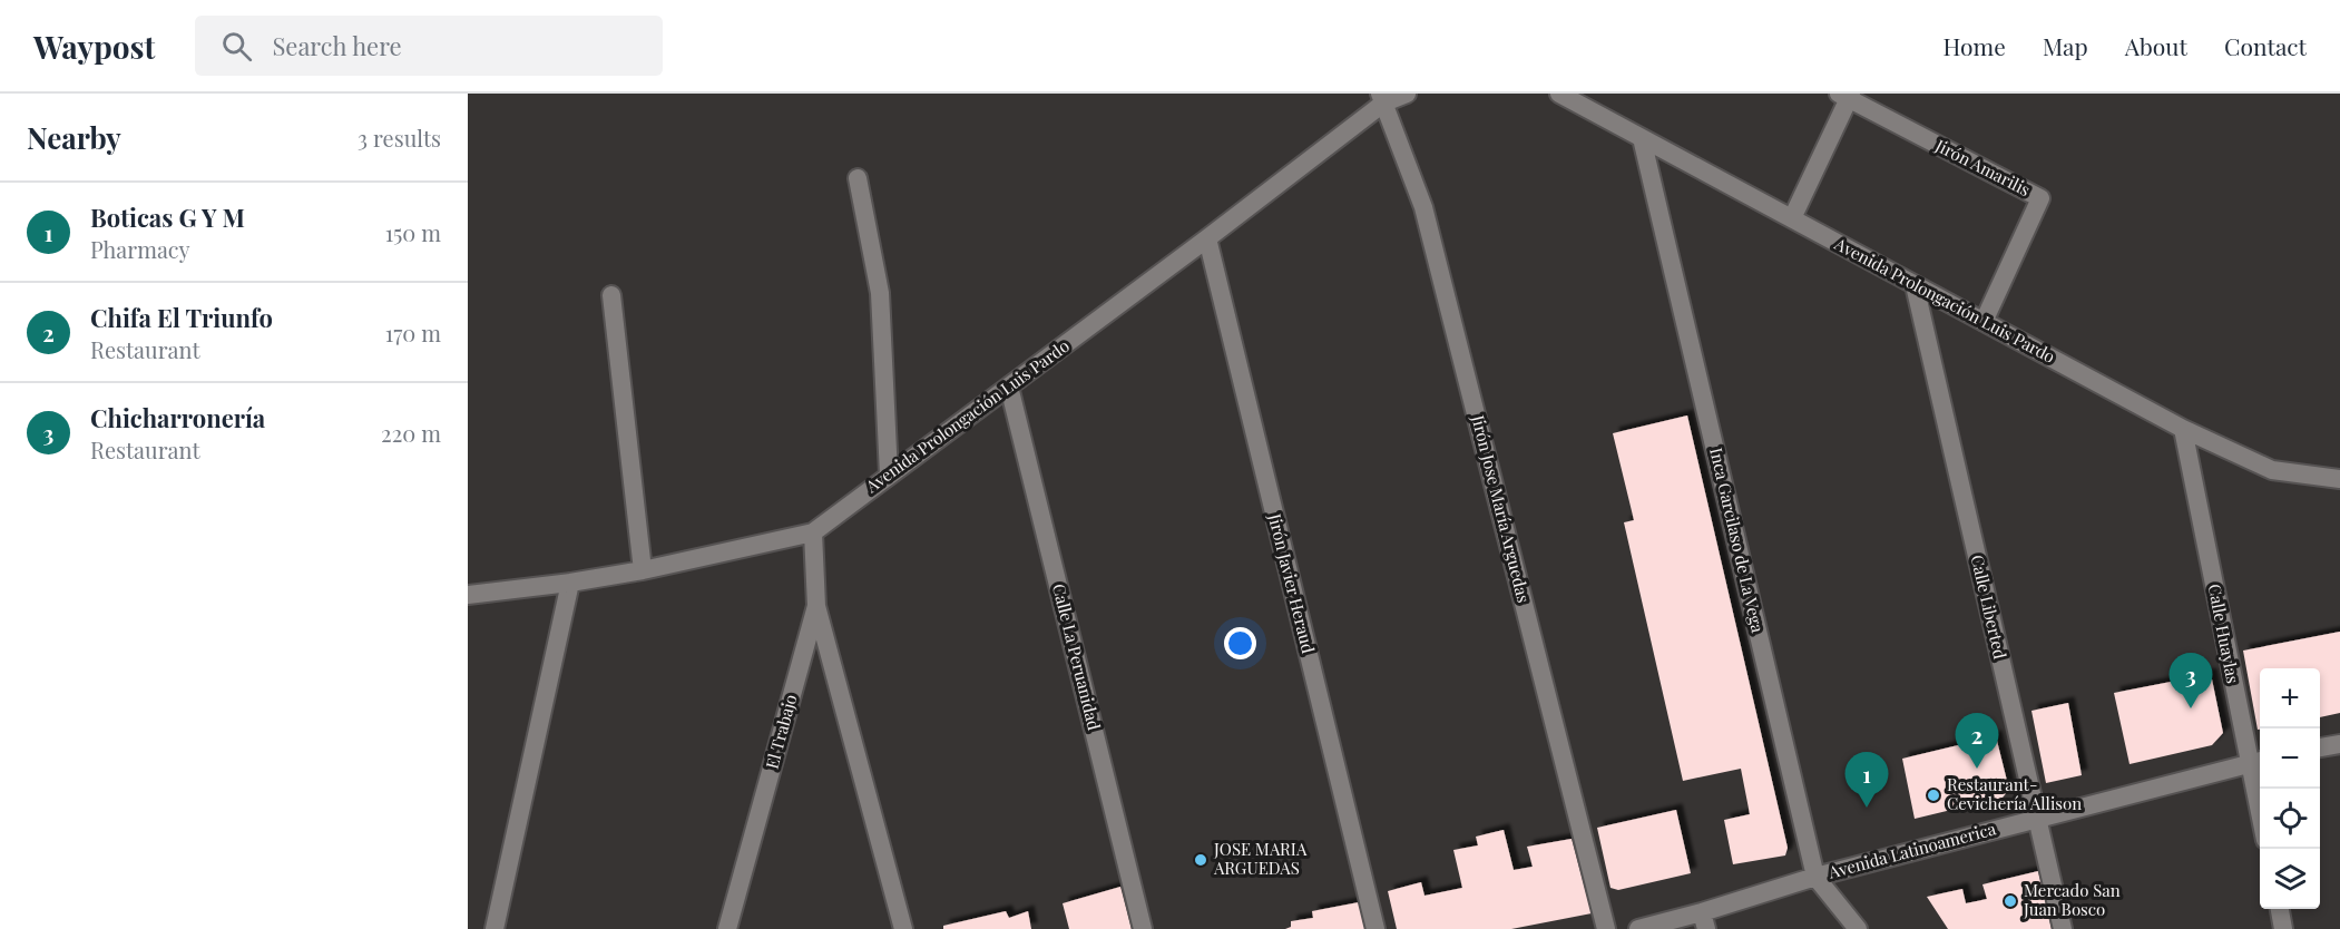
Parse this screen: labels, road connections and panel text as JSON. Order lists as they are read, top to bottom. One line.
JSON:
{"streets":{"street":["Jirón Amarilis","Avenida Prolongación Luis Pardo","Jirón Jose María Arguedas","Inca Garcilaso de La Vega","Jirón Javier Heraud","Calle Liberted","Calle Huaylas","Calle La Peruanidad","El Trabajo","Avenida Latinoamerica"]},"crossings":[["Jirón Amarilis","Avenida Prolongación Luis Pardo"],["Avenida Prolongación Luis Pardo","Jirón Jose María Arguedas"],["Avenida Prolongación Luis Pardo","Inca Garcilaso de La Vega"],["Avenida Prolongación Luis Pardo","Jirón Javier Heraud"],["Avenida Prolongación Luis Pardo","Calle Liberted"],["Avenida Prolongación Luis Pardo","Calle Huaylas"],["Avenida Prolongación Luis Pardo","Calle La Peruanidad"],["Avenida Prolongación Luis Pardo","El Trabajo"],["Inca Garcilaso de La Vega","Avenida Latinoamerica"],["Calle Liberted","Avenida Latinoamerica"],["Calle Huaylas","Avenida Latinoamerica"]],"places":["Restaurant- Cevichería Allison","JOSE MARIA ARGUEDAS","Mercado San Juan Bosco"],"page":{"header":"Waypost","search":"Search here","nav":["Home","Map","About","Contact"],"heading":["Nearby","3 results"],"list":[{"mark":"1","name":"Boticas G Y M","note":"Pharmacy","value":"150 m"},{"mark":"2","name":"Chifa El Triunfo","note":"Restaurant","value":"170 m"},{"mark":"3","name":"Chicharronería","note":"Restaurant","value":"220 m"}],"pins":["3","2","1"],"map_buttons":["+","−"]}}
